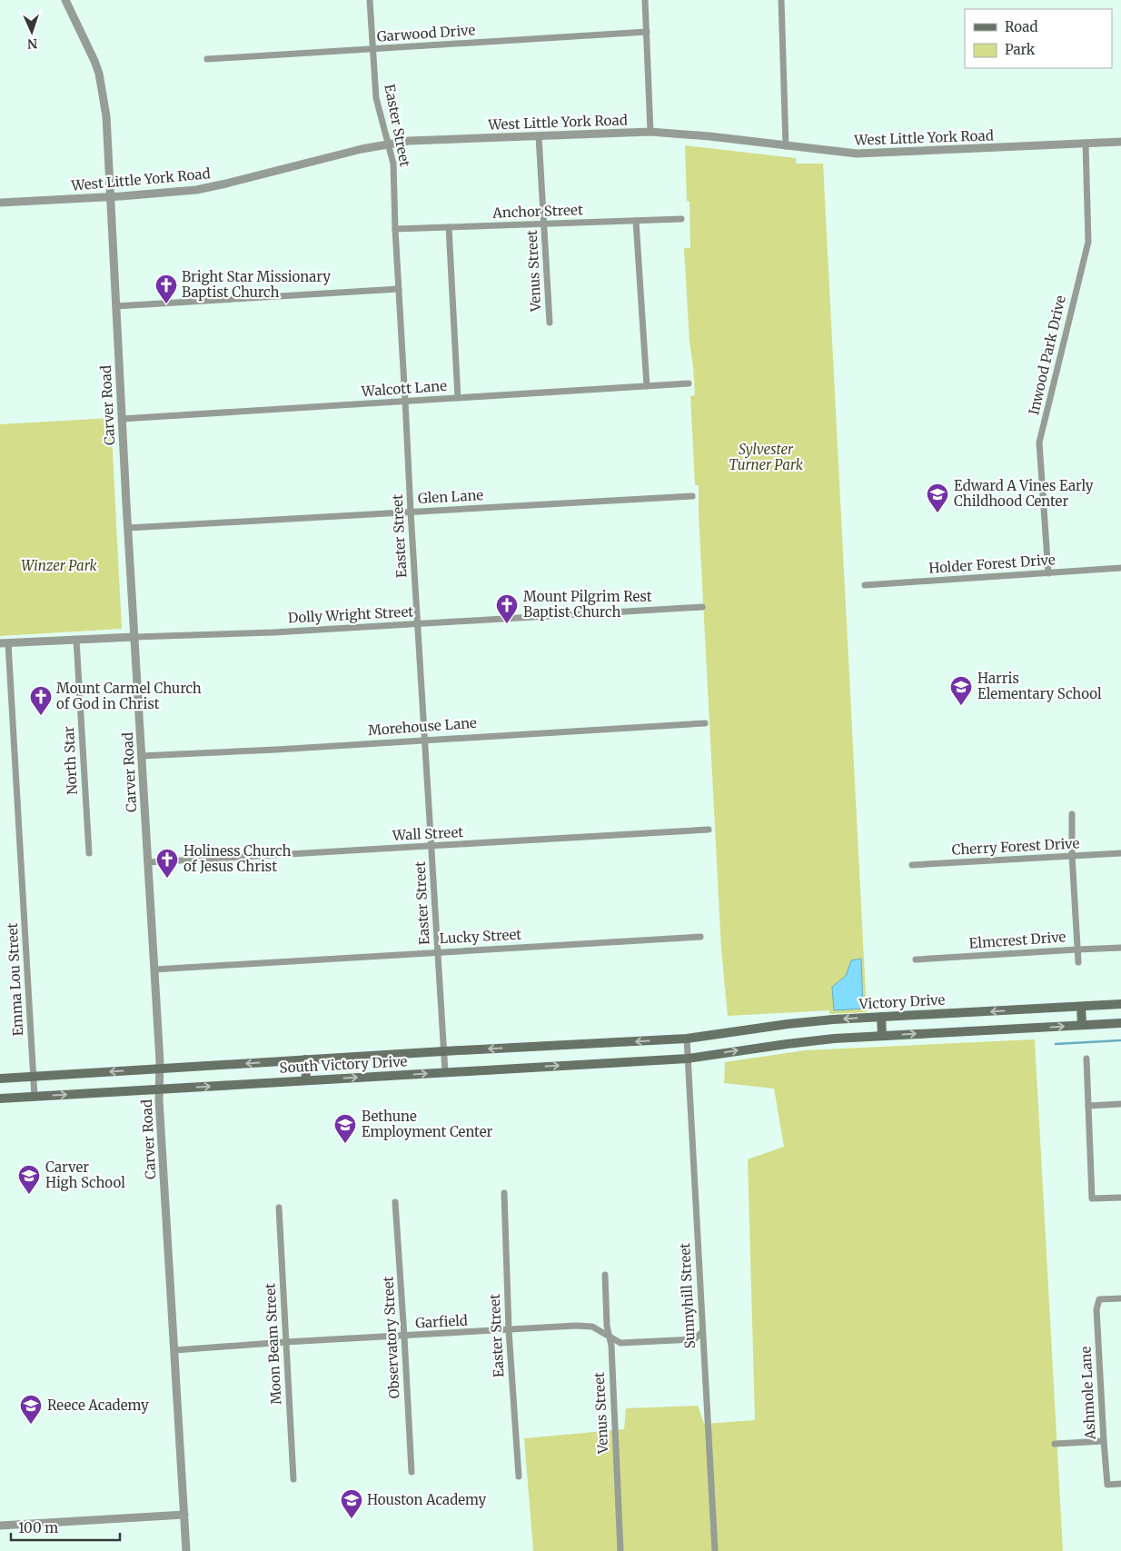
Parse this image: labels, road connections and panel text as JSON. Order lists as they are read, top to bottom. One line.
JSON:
{"streets":{"main road":["Victory Drive","South Victory Drive"],"street":["Garwood Drive","West Little York Road","Easter Street","Anchor Street","Venus Street","Inwood Park Drive","Walcott Lane","Carver Road","Glen Lane","Holder Forest Drive","Dolly Wright Street","Morehouse Lane","North Star","Wall Street","Cherry Forest Drive","Lucky Street","Elmcrest Drive","Emma Lou Street","Sunnyhill Street","Garfield","Observatory Street","Moon Beam Street","Ashmole Lane"]},"crossings":[["Garwood Drive","Easter Street"],["West Little York Road","Easter Street"],["West Little York Road","Venus Street"],["West Little York Road","Inwood Park Drive"],["West Little York Road","Carver Road"],["Easter Street","Anchor Street"],["Easter Street","Walcott Lane"],["Easter Street","Glen Lane"],["Easter Street","Dolly Wright Street"],["Easter Street","Morehouse Lane"],["Easter Street","Wall Street"],["Easter Street","Lucky Street"],["Easter Street","South Victory Drive"],["Easter Street","Garfield"],["Anchor Street","Venus Street"],["Venus Street","Garfield"],["Inwood Park Drive","Holder Forest Drive"],["Walcott Lane","Carver Road"],["Carver Road","Glen Lane"],["Carver Road","Dolly Wright Street"],["Carver Road","Morehouse Lane"],["Carver Road","Wall Street"],["Carver Road","Lucky Street"],["Carver Road","South Victory Drive"],["Carver Road","Garfield"],["Dolly Wright Street","North Star"],["Dolly Wright Street","Emma Lou Street"],["Emma Lou Street","South Victory Drive"],["Victory Drive","South Victory Drive"],["Victory Drive","Sunnyhill Street"],["South Victory Drive","Sunnyhill Street"],["Sunnyhill Street","Garfield"],["Garfield","Observatory Street"],["Garfield","Moon Beam Street"]],"parks":["Sylvester Turner Park","Winzer Park"],"places":{"church":["Bright Star Missionary Baptist Church","Mount Pilgrim Rest Baptist Church","Mount Carmel Church of God in Christ","Holiness Church of Jesus Christ"],"school or university":["Edward A Vines Early Childhood Center","Harris Elementary School","Bethune Employment Center","Carver High School","Reece Academy","Houston Academy"]},"legend":["Road","Park"],"scale_bar":"100 m","north":"bottom"}
